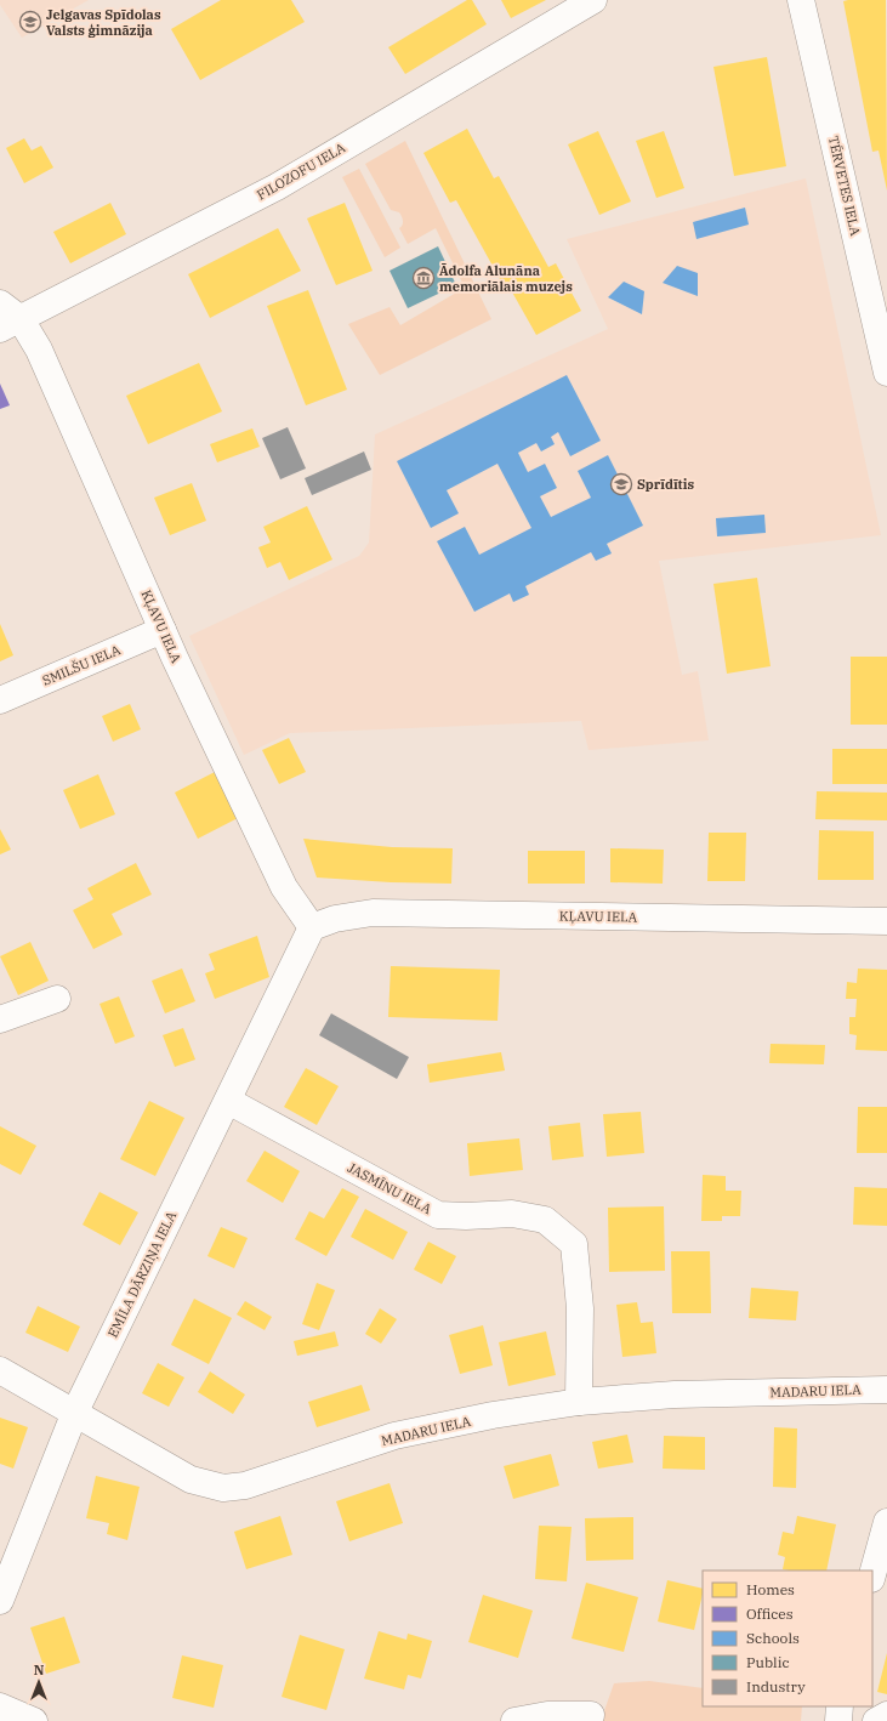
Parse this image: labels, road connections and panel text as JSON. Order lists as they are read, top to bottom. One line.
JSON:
{"streets":{"street":["FILOZOFU IELA","TĒRVETES IELA","KĻAVU IELA","SMILŠU IELA","JASMĪNU IELA","EMĪLA DĀRZIŅA IELA","MADARU IELA"]},"crossings":[["FILOZOFU IELA","KĻAVU IELA"],["KĻAVU IELA","SMILŠU IELA"],["KĻAVU IELA","EMĪLA DĀRZIŅA IELA"],["JASMĪNU IELA","EMĪLA DĀRZIŅA IELA"],["JASMĪNU IELA","MADARU IELA"],["EMĪLA DĀRZIŅA IELA","MADARU IELA"]],"places":{"school or university":["Jelgavas Spīdolas Valsts ģimnāzija","Sprīdītis"],"museum":["Ādolfa Alunāna memoriālais muzejs"]},"legend":["Homes","Offices","Schools","Public","Industry"],"north":"top"}
